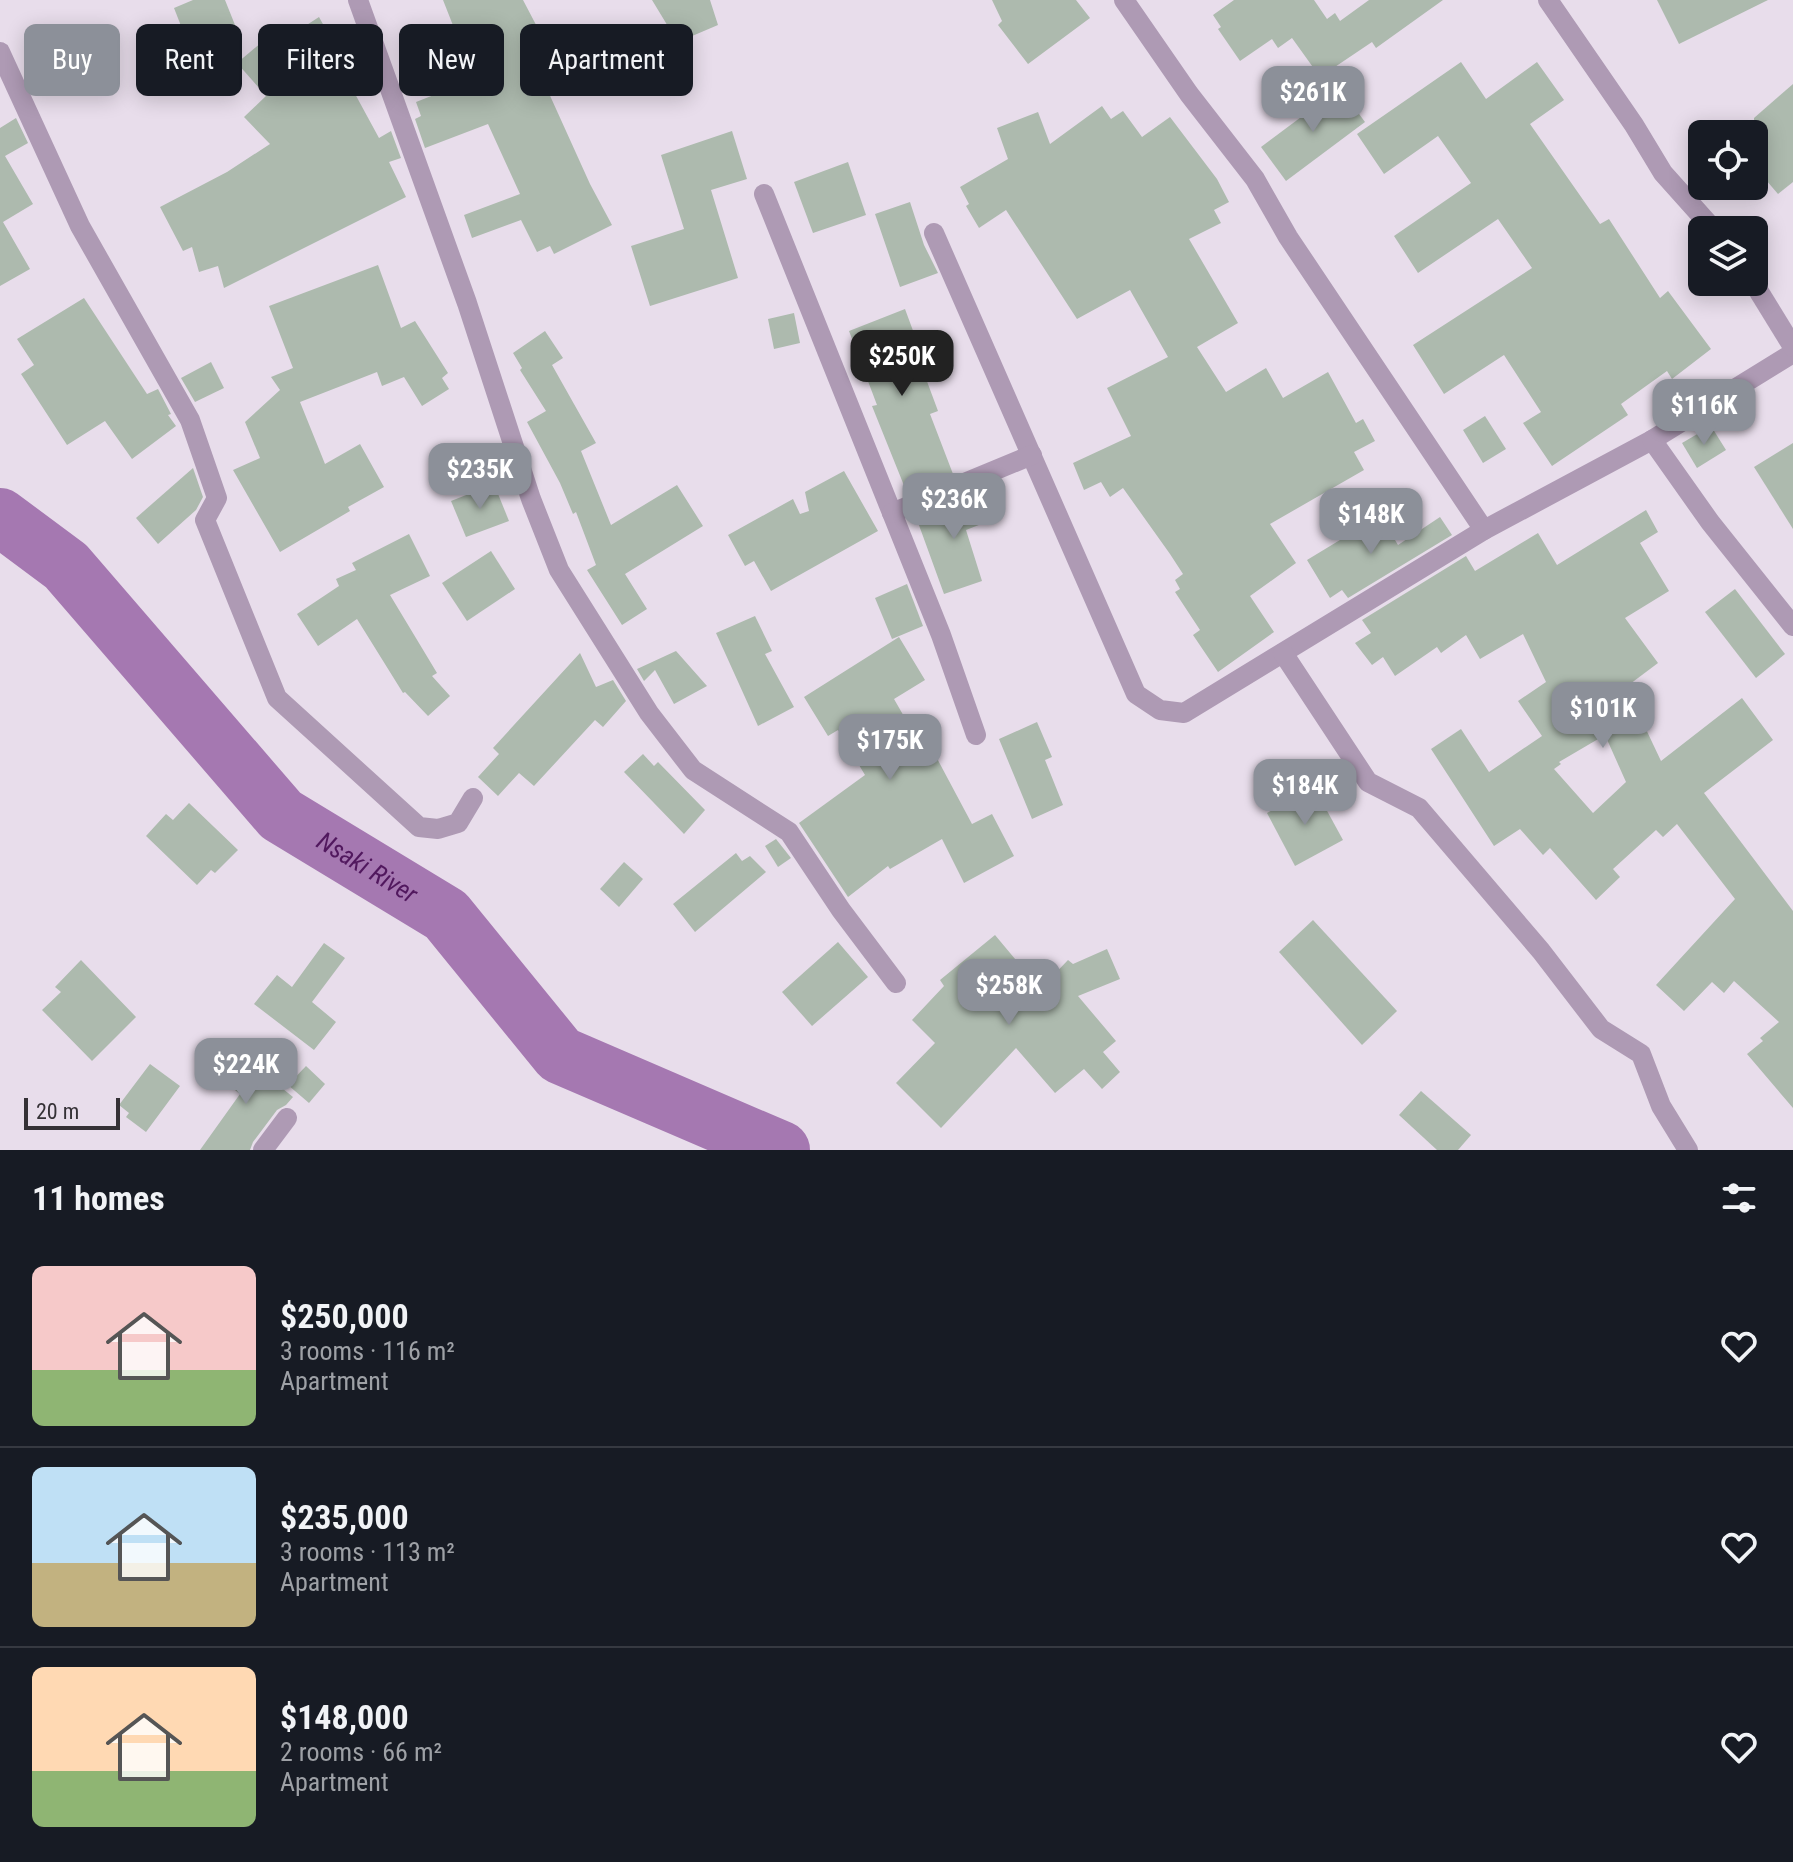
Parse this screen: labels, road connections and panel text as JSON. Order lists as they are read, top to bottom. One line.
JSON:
{"water":["Nsaki River"],"scale_bar":"20 m","page":{"chip":["Buy","Rent","Filters","New","Apartment"],"price":["$261K","$250K","$116K","$235K","$236K","$148K","$101K","$175K","$184K","$258K","$224K"],"scale":"20 m","heading":"11 homes","list":[{"name":"$250,000","note":"3 rooms · 116 m² · Apartment"},{"name":"$235,000","note":"3 rooms · 113 m² · Apartment"},{"name":"$148,000","note":"2 rooms · 66 m² · Apartment"}]}}
